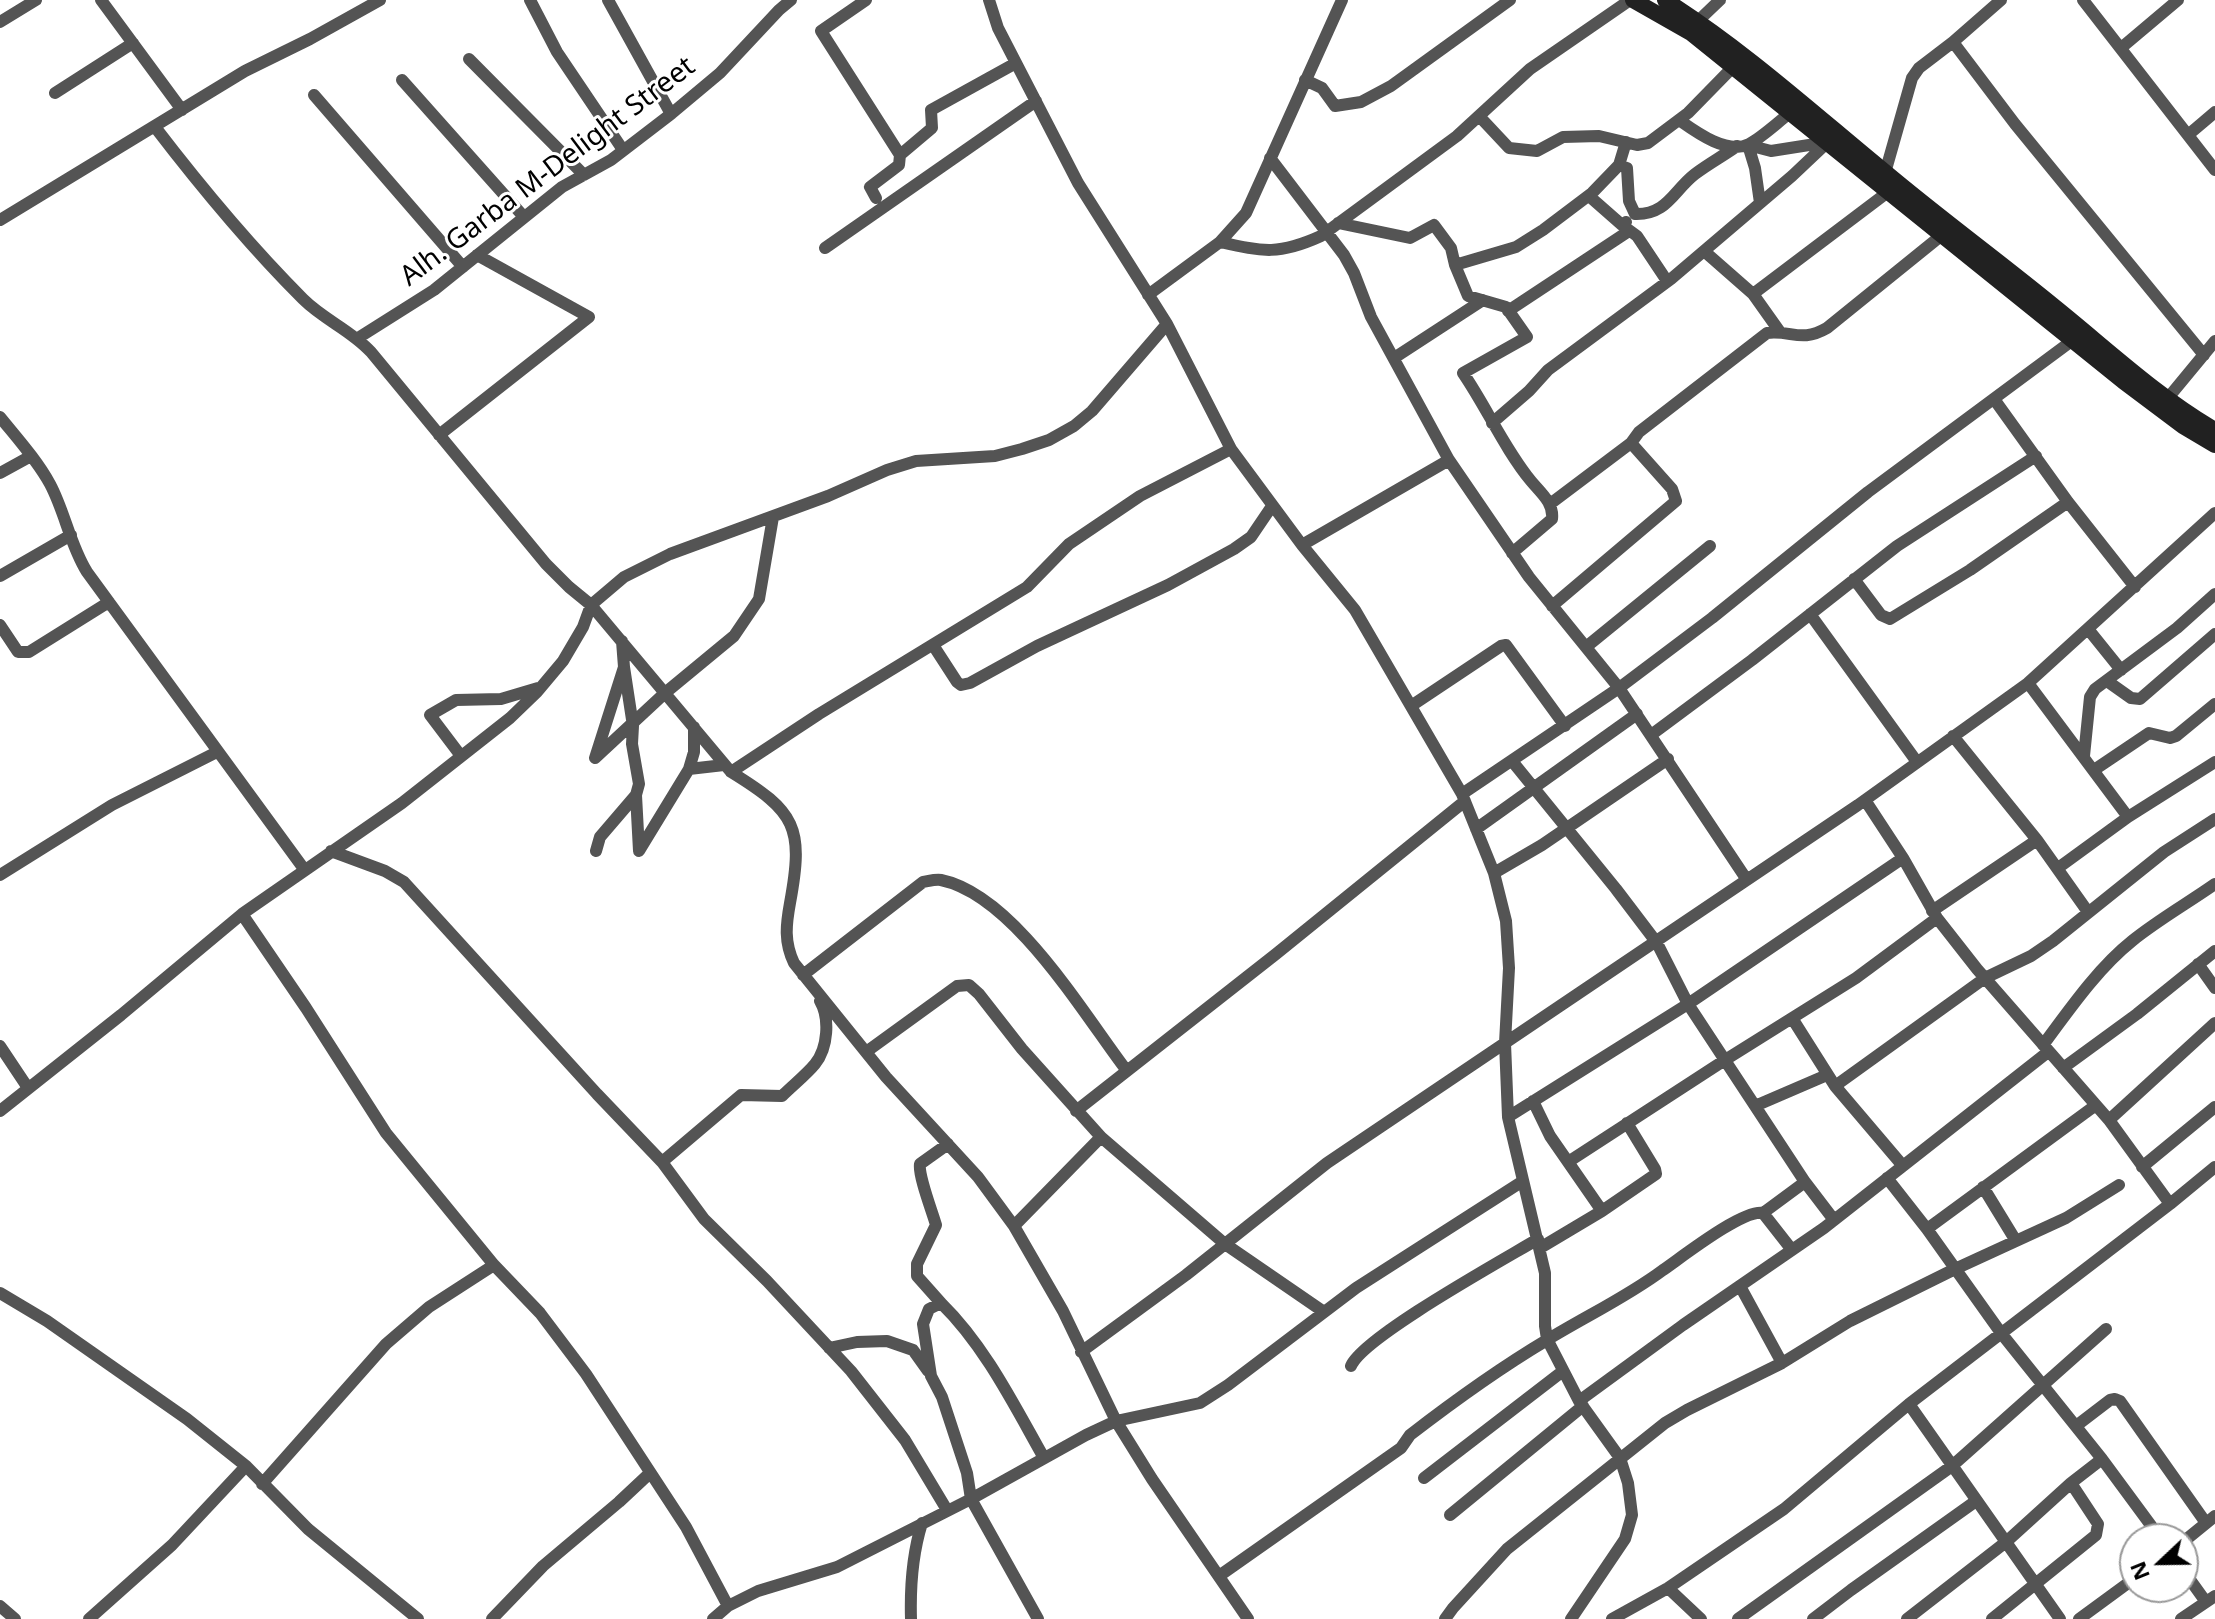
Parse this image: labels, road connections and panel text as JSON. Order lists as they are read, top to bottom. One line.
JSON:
{"streets":{"street":["Alh. Garba M-Delight Street"]},"north":"left"}
